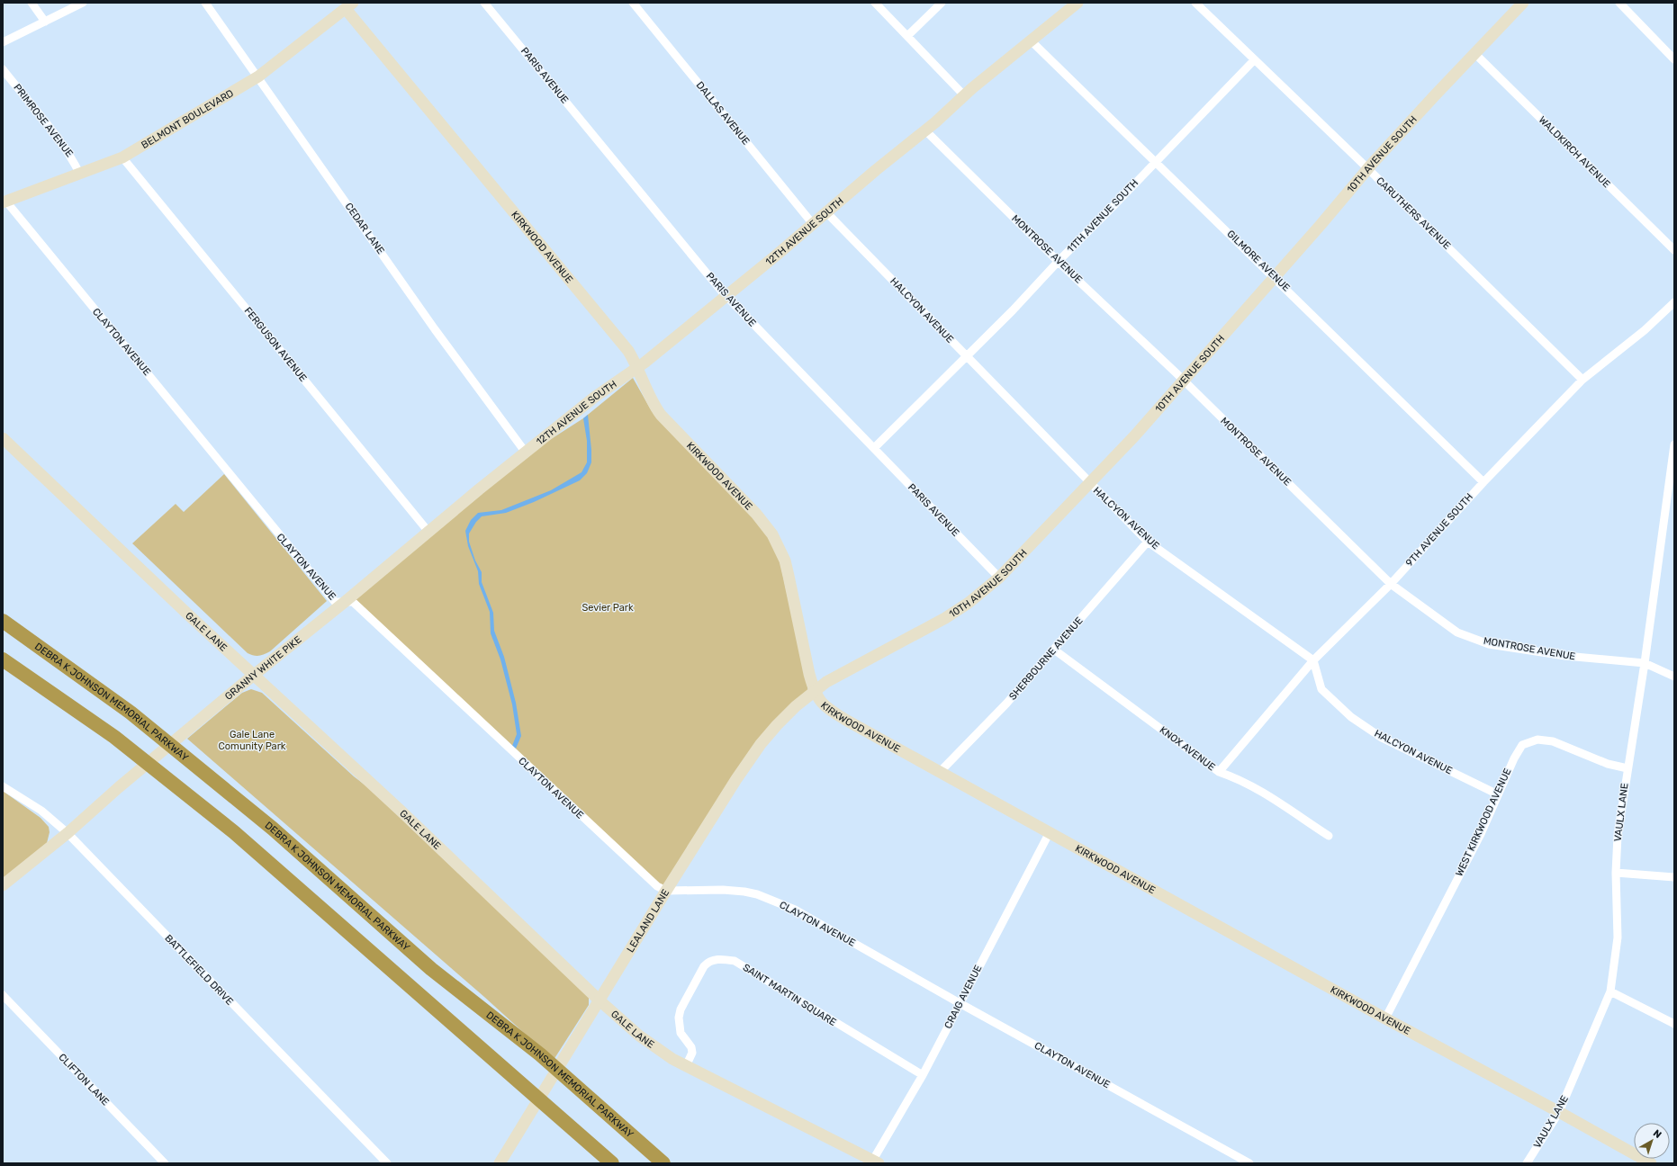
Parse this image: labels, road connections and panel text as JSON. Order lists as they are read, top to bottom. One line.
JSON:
{"streets":{"highway":["DEBRA K JOHNSON MEMORIAL PARKWAY"],"street":["PARIS AVENUE","DALLAS AVENUE","BELMONT BOULEVARD","PRIMROSE AVENUE","WALDKIRCH AVENUE","10TH AVENUE SOUTH","CARUTHERS AVENUE","11TH AVENUE SOUTH","CEDAR LANE","12TH AVENUE SOUTH","KIRKWOOD AVENUE","MONTROSE AVENUE","GILMORE AVENUE","HALCYON AVENUE","CLAYTON AVENUE","FERGUSON AVENUE","9TH AVENUE SOUTH","GALE LANE","SHERBOURNE AVENUE","GRANNY WHITE PIKE","KNOX AVENUE","VAULX LANE","WEST KIRKWOOD AVENUE","LEALAND LANE","BATTLEFIELD DRIVE","SAINT MARTIN SQUARE","CRAIG AVENUE","CLIFTON LANE"]},"crossings":[["PARIS AVENUE","10TH AVENUE SOUTH"],["PARIS AVENUE","11TH AVENUE SOUTH"],["PARIS AVENUE","12TH AVENUE SOUTH"],["DALLAS AVENUE","12TH AVENUE SOUTH"],["BELMONT BOULEVARD","PRIMROSE AVENUE"],["BELMONT BOULEVARD","CEDAR LANE"],["BELMONT BOULEVARD","KIRKWOOD AVENUE"],["BELMONT BOULEVARD","CLAYTON AVENUE"],["BELMONT BOULEVARD","FERGUSON AVENUE"],["WALDKIRCH AVENUE","10TH AVENUE SOUTH"],["10TH AVENUE SOUTH","CARUTHERS AVENUE"],["10TH AVENUE SOUTH","KIRKWOOD AVENUE"],["10TH AVENUE SOUTH","MONTROSE AVENUE"],["10TH AVENUE SOUTH","GILMORE AVENUE"],["10TH AVENUE SOUTH","HALCYON AVENUE"],["10TH AVENUE SOUTH","LEALAND LANE"],["CARUTHERS AVENUE","11TH AVENUE SOUTH"],["CARUTHERS AVENUE","9TH AVENUE SOUTH"],["11TH AVENUE SOUTH","MONTROSE AVENUE"],["11TH AVENUE SOUTH","GILMORE AVENUE"],["11TH AVENUE SOUTH","HALCYON AVENUE"],["CEDAR LANE","12TH AVENUE SOUTH"],["CEDAR LANE","GRANNY WHITE PIKE"],["12TH AVENUE SOUTH","KIRKWOOD AVENUE"],["12TH AVENUE SOUTH","MONTROSE AVENUE"],["12TH AVENUE SOUTH","GILMORE AVENUE"],["12TH AVENUE SOUTH","HALCYON AVENUE"],["12TH AVENUE SOUTH","GRANNY WHITE PIKE"],["KIRKWOOD AVENUE","SHERBOURNE AVENUE"],["KIRKWOOD AVENUE","VAULX LANE"],["KIRKWOOD AVENUE","WEST KIRKWOOD AVENUE"],["KIRKWOOD AVENUE","LEALAND LANE"],["KIRKWOOD AVENUE","CRAIG AVENUE"],["MONTROSE AVENUE","9TH AVENUE SOUTH"],["MONTROSE AVENUE","VAULX LANE"],["GILMORE AVENUE","9TH AVENUE SOUTH"],["HALCYON AVENUE","9TH AVENUE SOUTH"],["HALCYON AVENUE","SHERBOURNE AVENUE"],["HALCYON AVENUE","WEST KIRKWOOD AVENUE"],["CLAYTON AVENUE","GRANNY WHITE PIKE"],["CLAYTON AVENUE","LEALAND LANE"],["CLAYTON AVENUE","CRAIG AVENUE"],["FERGUSON AVENUE","GRANNY WHITE PIKE"],["9TH AVENUE SOUTH","KNOX AVENUE"],["GALE LANE","GRANNY WHITE PIKE"],["GALE LANE","LEALAND LANE"],["GALE LANE","SAINT MARTIN SQUARE"],["GALE LANE","CRAIG AVENUE"],["SHERBOURNE AVENUE","KNOX AVENUE"],["GRANNY WHITE PIKE","BATTLEFIELD DRIVE"],["VAULX LANE","WEST KIRKWOOD AVENUE"],["SAINT MARTIN SQUARE","CRAIG AVENUE"]],"parks":["Sevier Park","Gale Lane Comunity Park"],"north":"top right"}
